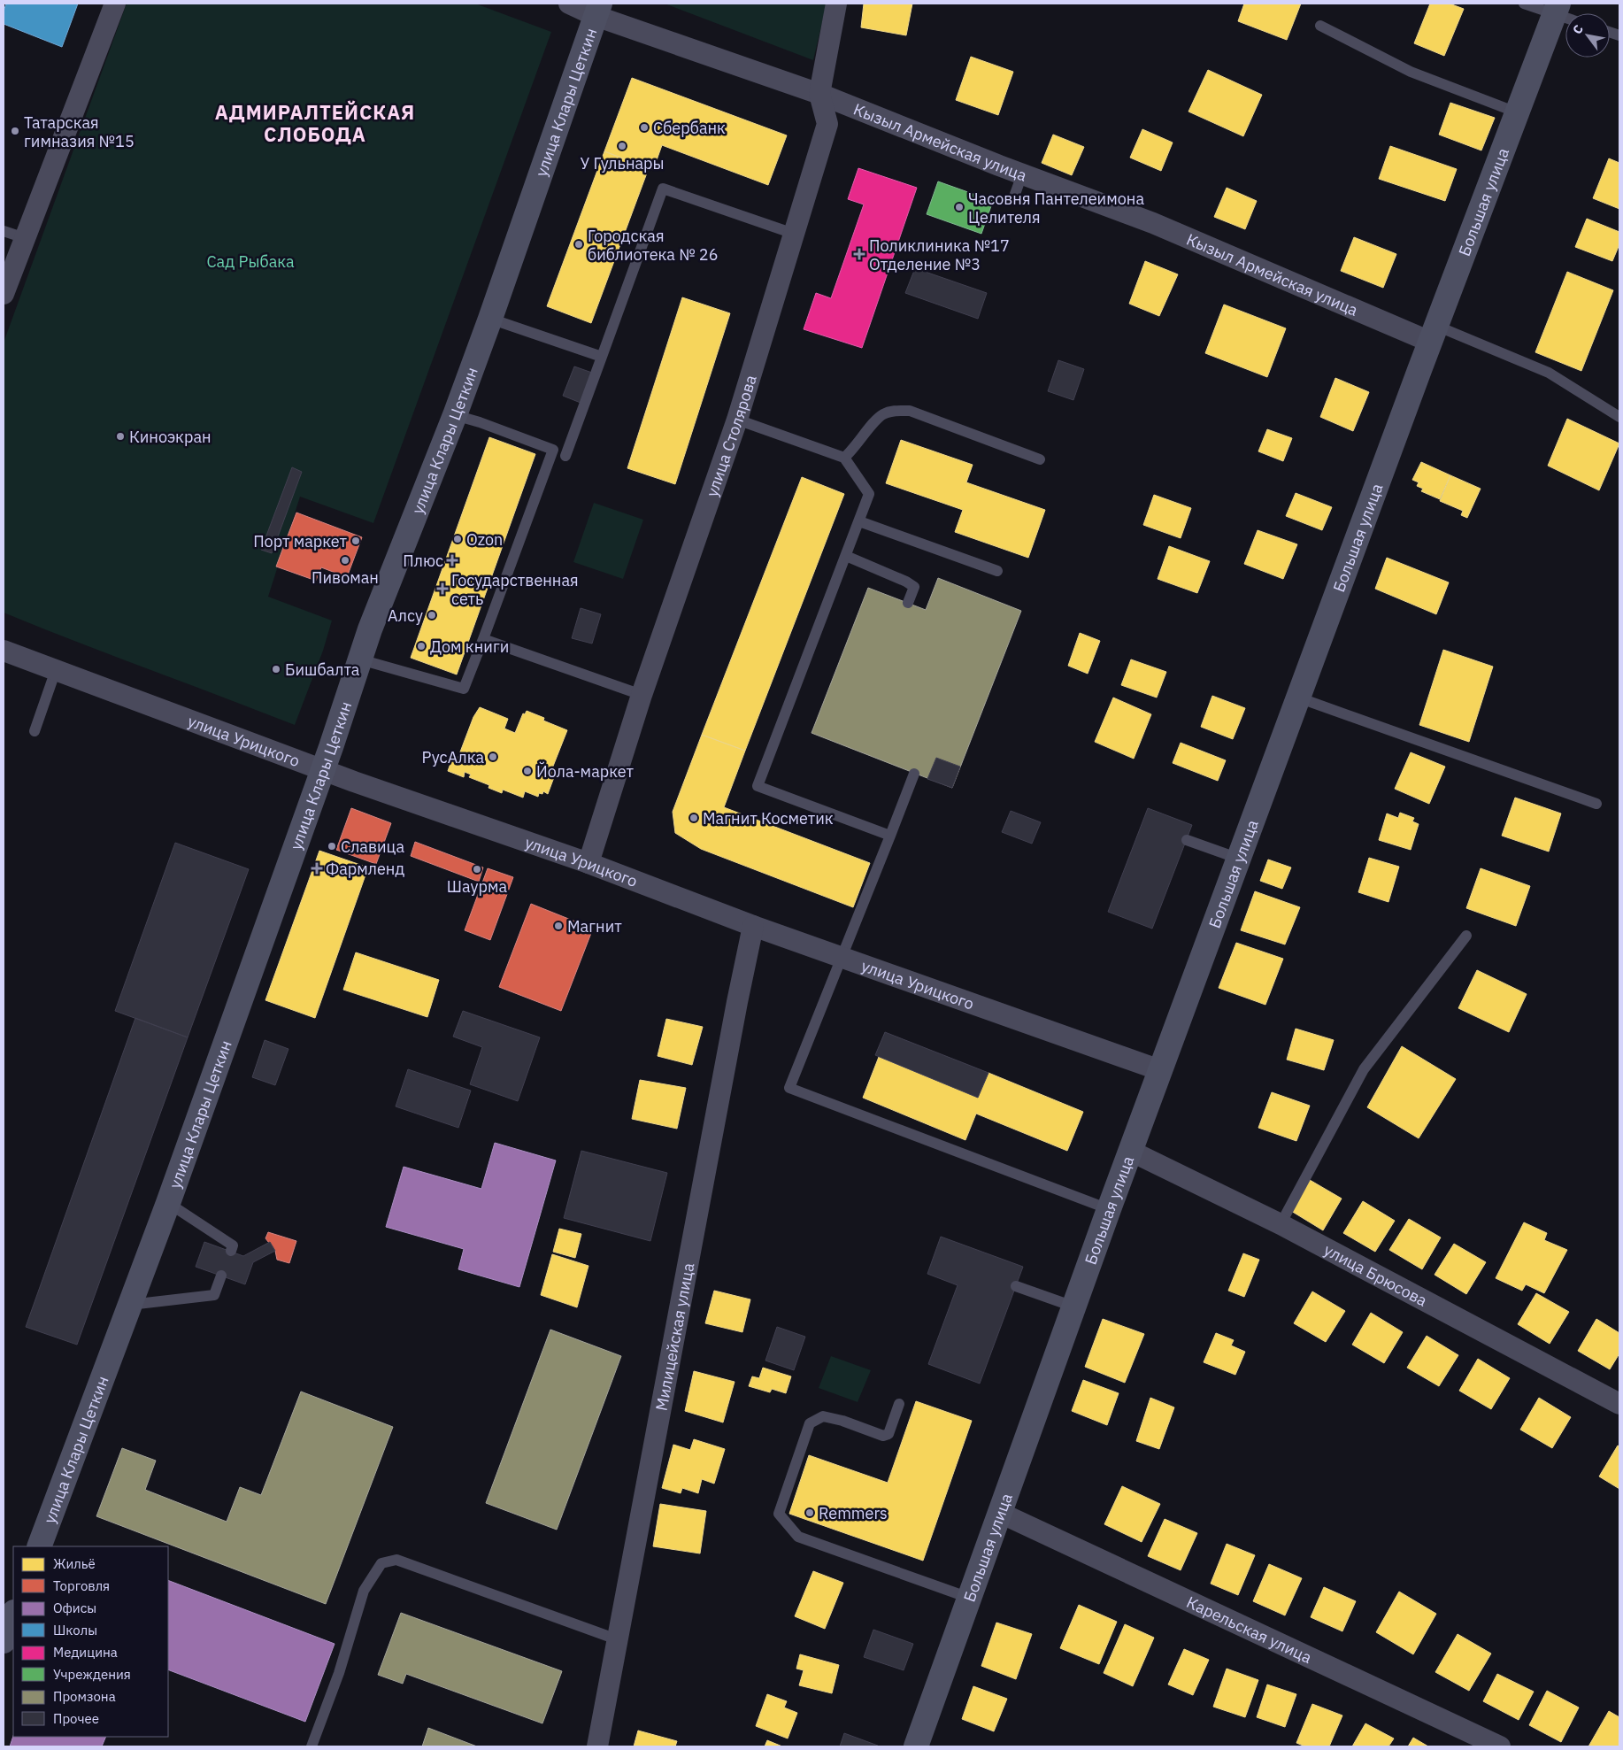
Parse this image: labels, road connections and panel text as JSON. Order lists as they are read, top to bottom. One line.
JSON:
{"streets":{"street":["улица Клары Цеткин","Кызыл Армейская улица","Большая улица","улица Столярова","улица Урицкого","улица Брюсова","Милицейская улица","Карельская улица"]},"crossings":[["улица Клары Цеткин","Кызыл Армейская улица"],["улица Клары Цеткин","улица Урицкого"],["Кызыл Армейская улица","Большая улица"],["Кызыл Армейская улица","улица Столярова"],["Большая улица","улица Урицкого"],["Большая улица","улица Брюсова"],["Большая улица","Карельская улица"],["улица Столярова","улица Урицкого"],["улица Урицкого","Милицейская улица"]],"districts":["АДМИРАЛТЕЙСКАЯ СЛОБОДА"],"parks":["Сад Рыбака"],"places":{"other":["Сбербанк","Татарская гимназия №15","У Гульнары","Часовня Пантелеимона Целителя","Городская библиотека № 26","Киноэкран","Ozon","Порт маркет","Пивоман","Алсу","Дом книги","Бишбалта","РусАлка","Йола-маркет","Магнит Косметик","Славица","Шаурма","Магнит","Remmers"],"health":["Поликлиника №17 Отделение №3","Плюс","Государственная сеть","Фармленд"]},"legend":["Жильё","Торговля","Офисы","Школы","Медицина","Учреждения","Промзона","Прочее"],"north":"top left"}
